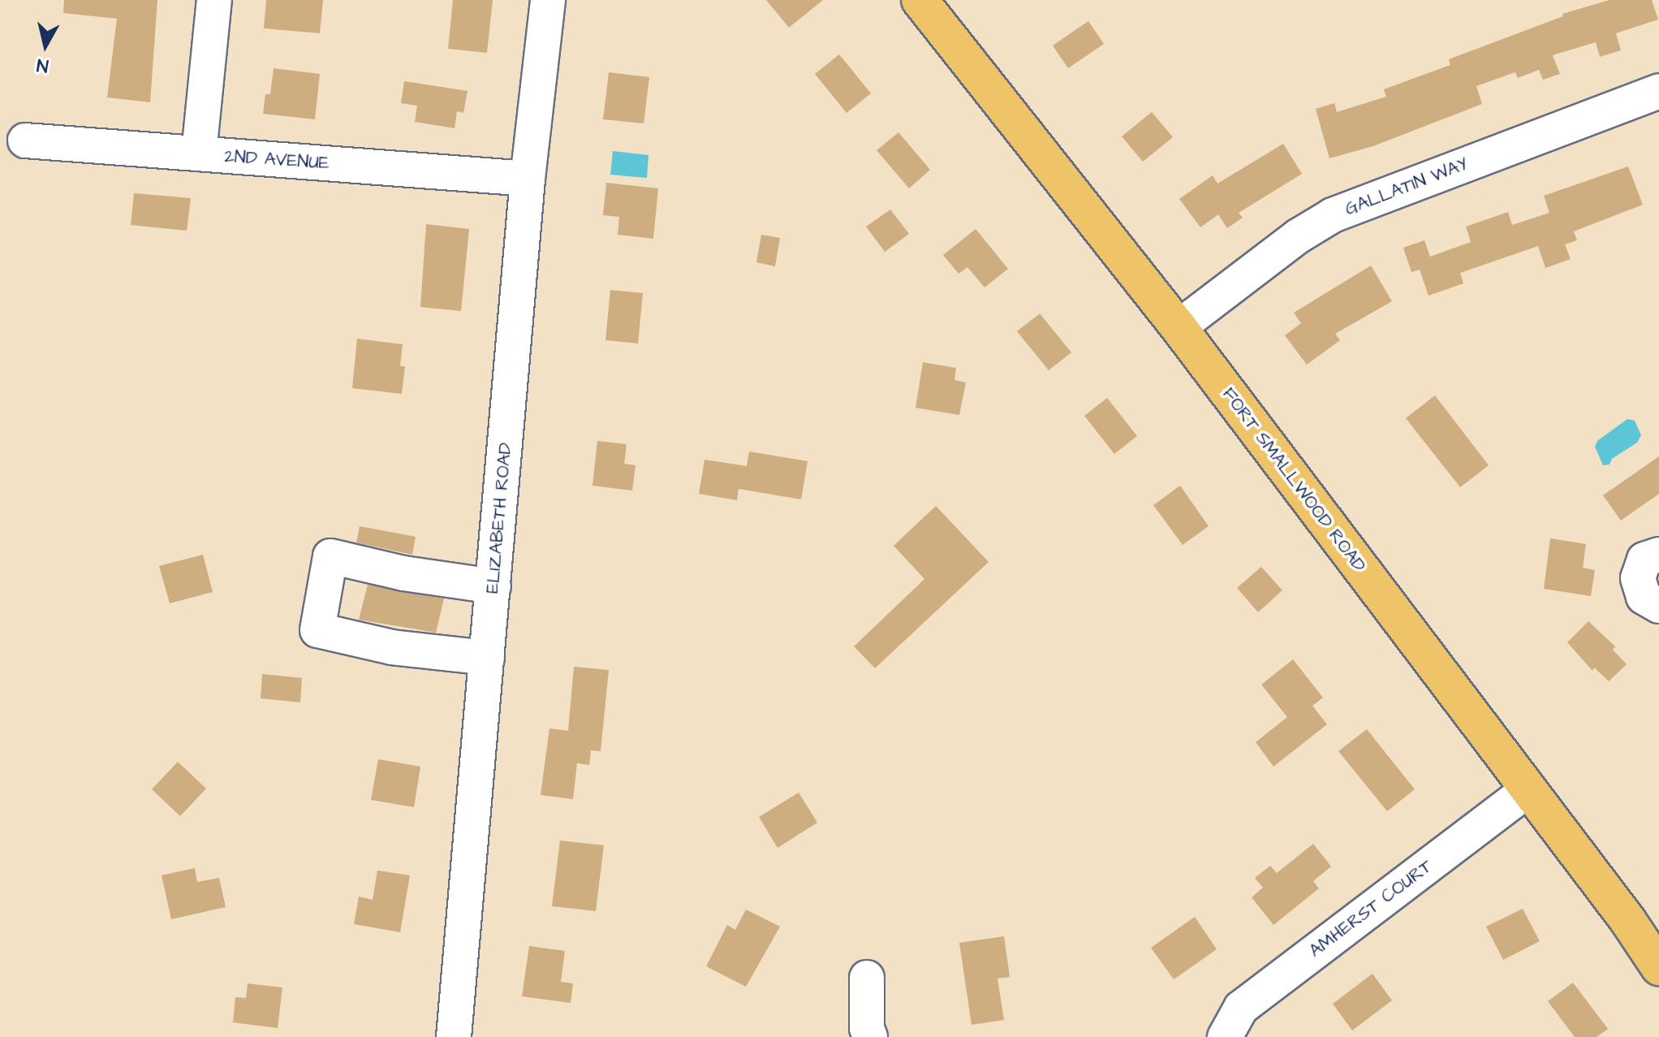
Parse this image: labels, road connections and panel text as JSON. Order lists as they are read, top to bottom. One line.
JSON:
{"streets":{"main road":["FORT SMALLWOOD ROAD"],"street":["2ND AVENUE","GALLATIN WAY","ELIZABETH ROAD","AMHERST COURT"]},"crossings":[["2ND AVENUE","ELIZABETH ROAD"],["GALLATIN WAY","FORT SMALLWOOD ROAD"],["FORT SMALLWOOD ROAD","AMHERST COURT"]],"north":"bottom"}
